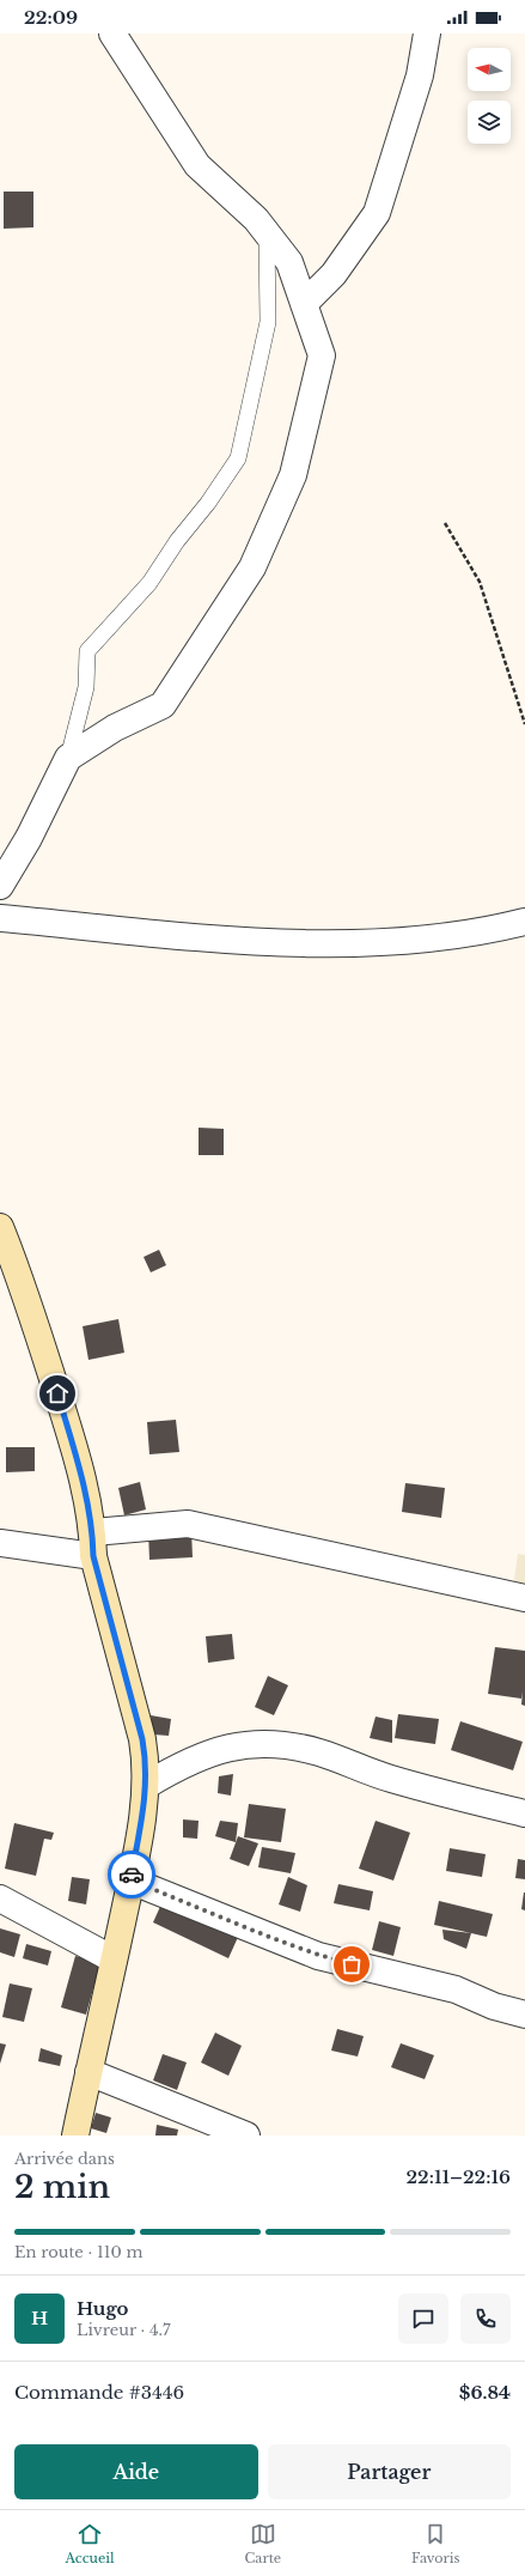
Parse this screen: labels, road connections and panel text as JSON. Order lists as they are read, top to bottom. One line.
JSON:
{"north":"left","page":{"status":"22:09","heading":["2 min","Arrivée dans","22:11–22:16"],"panel":["Hugo","Livreur · 4.7","Commande #3446","$6.84"],"bar":"En route · 110 m","round":"H","buttons":["Aide","Partager"],"tabs":["Accueil","Carte","Favoris"]}}
